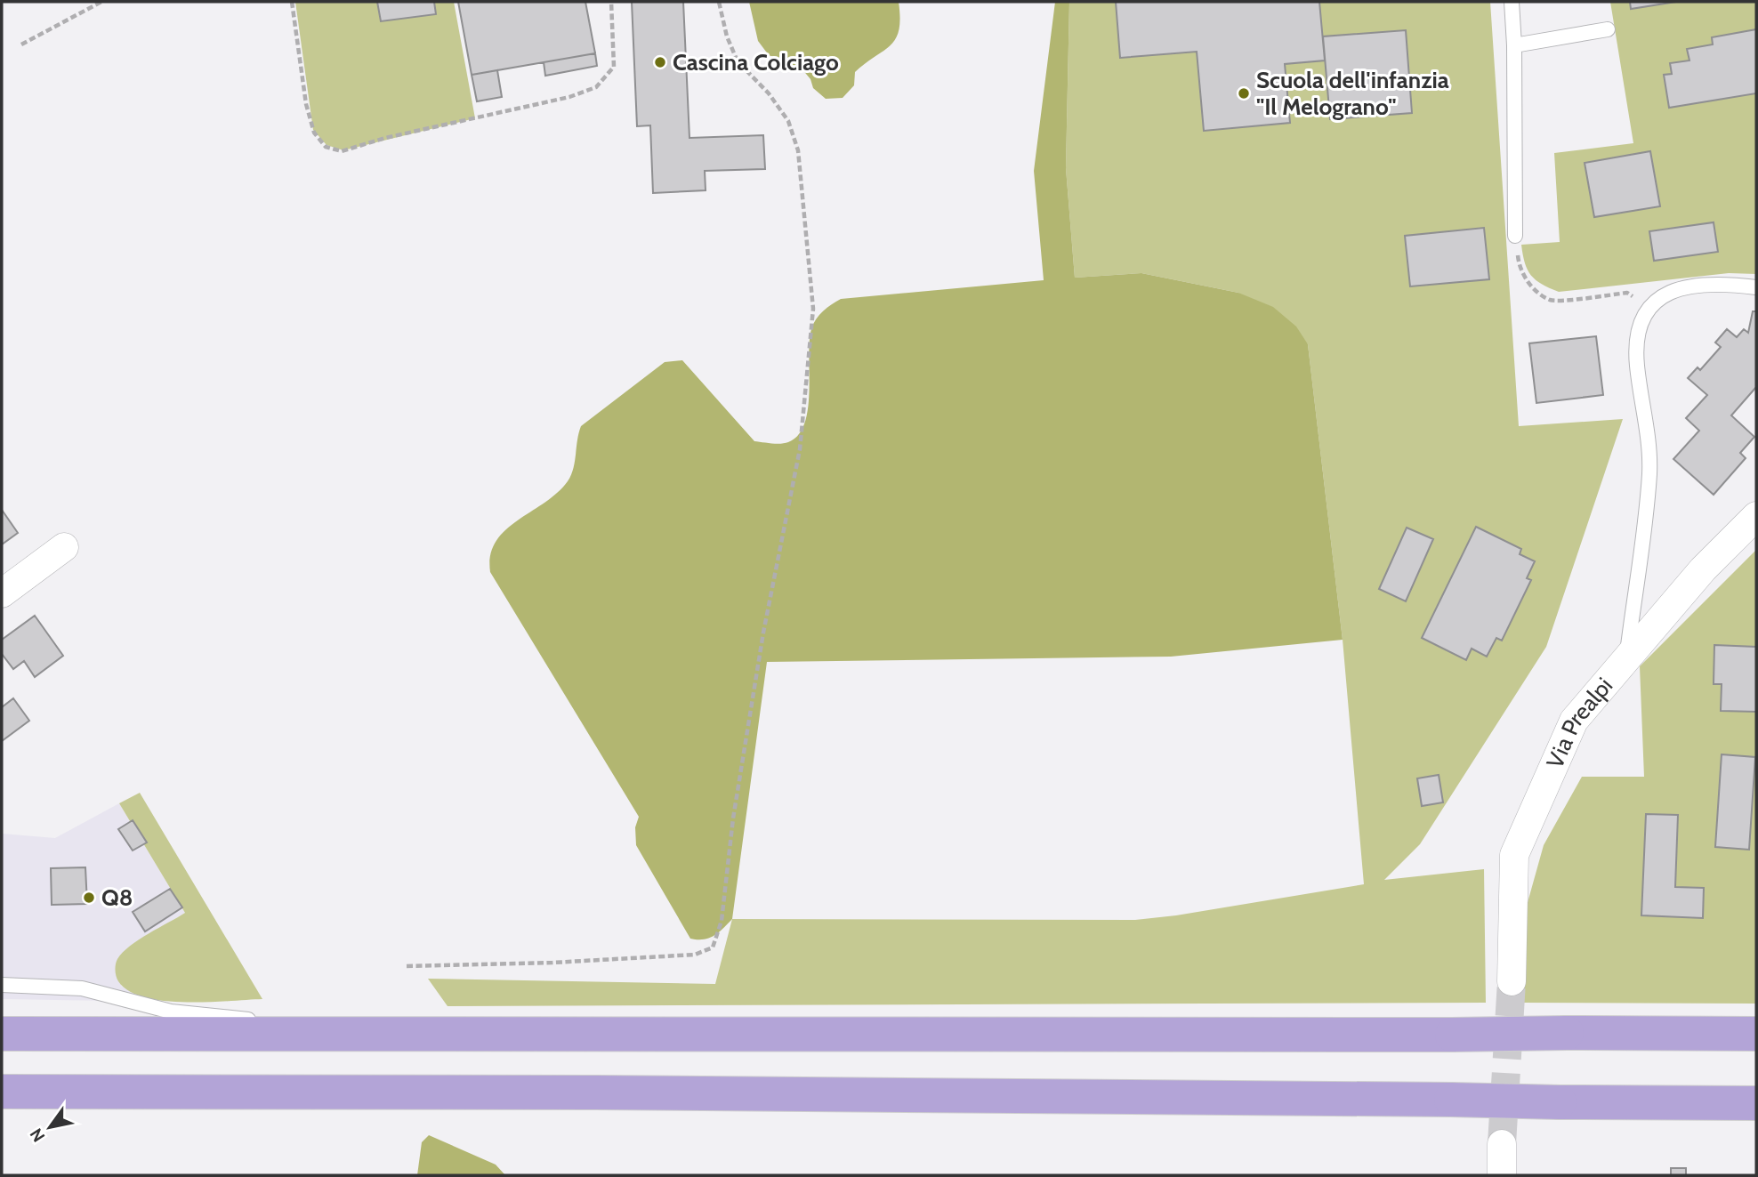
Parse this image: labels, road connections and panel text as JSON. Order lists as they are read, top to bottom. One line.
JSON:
{"streets":{"street":["Via Prealpi"]},"places":["Cascina Colciago","Scuola dell'infanzia \"Il Melograno\"","Q8"],"north":"bottom left"}
